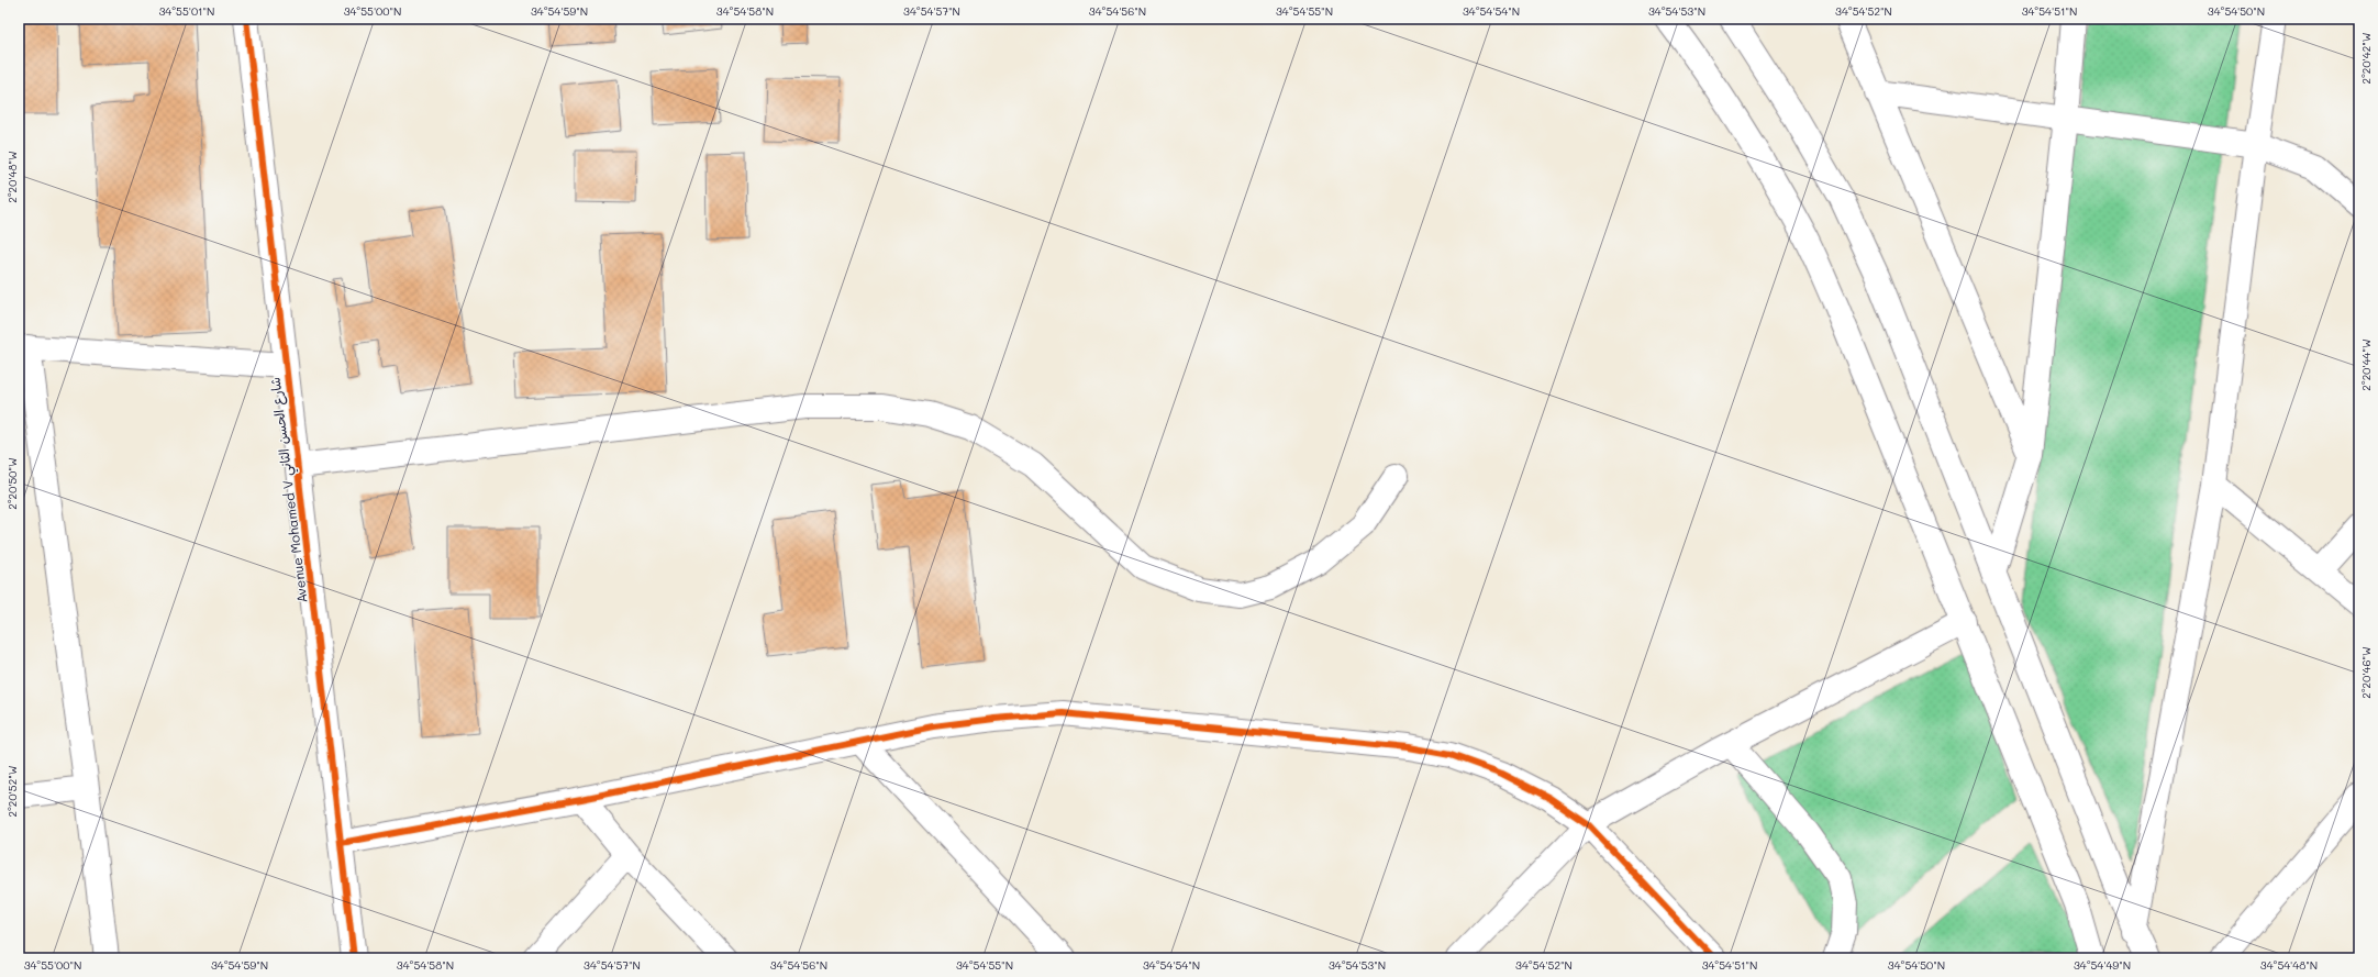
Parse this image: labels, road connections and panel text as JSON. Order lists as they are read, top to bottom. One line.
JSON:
{"streets":{"main road":["Avenue Mohamed V شارع الحسن الثاني"]},"coordinates":["34°55'01\"N","34°55'00\"N","34°54'59\"N","34°54'58\"N","34°54'57\"N","34°54'56\"N","34°54'55\"N","34°54'54\"N","34°54'53\"N","34°54'52\"N","34°54'51\"N","34°54'50\"N","2°20'42\"W","2°20'48\"W","2°20'44\"W","2°20'50\"W","2°20'46\"W","2°20'52\"W","34°54'49\"N","34°54'48\"N"]}
